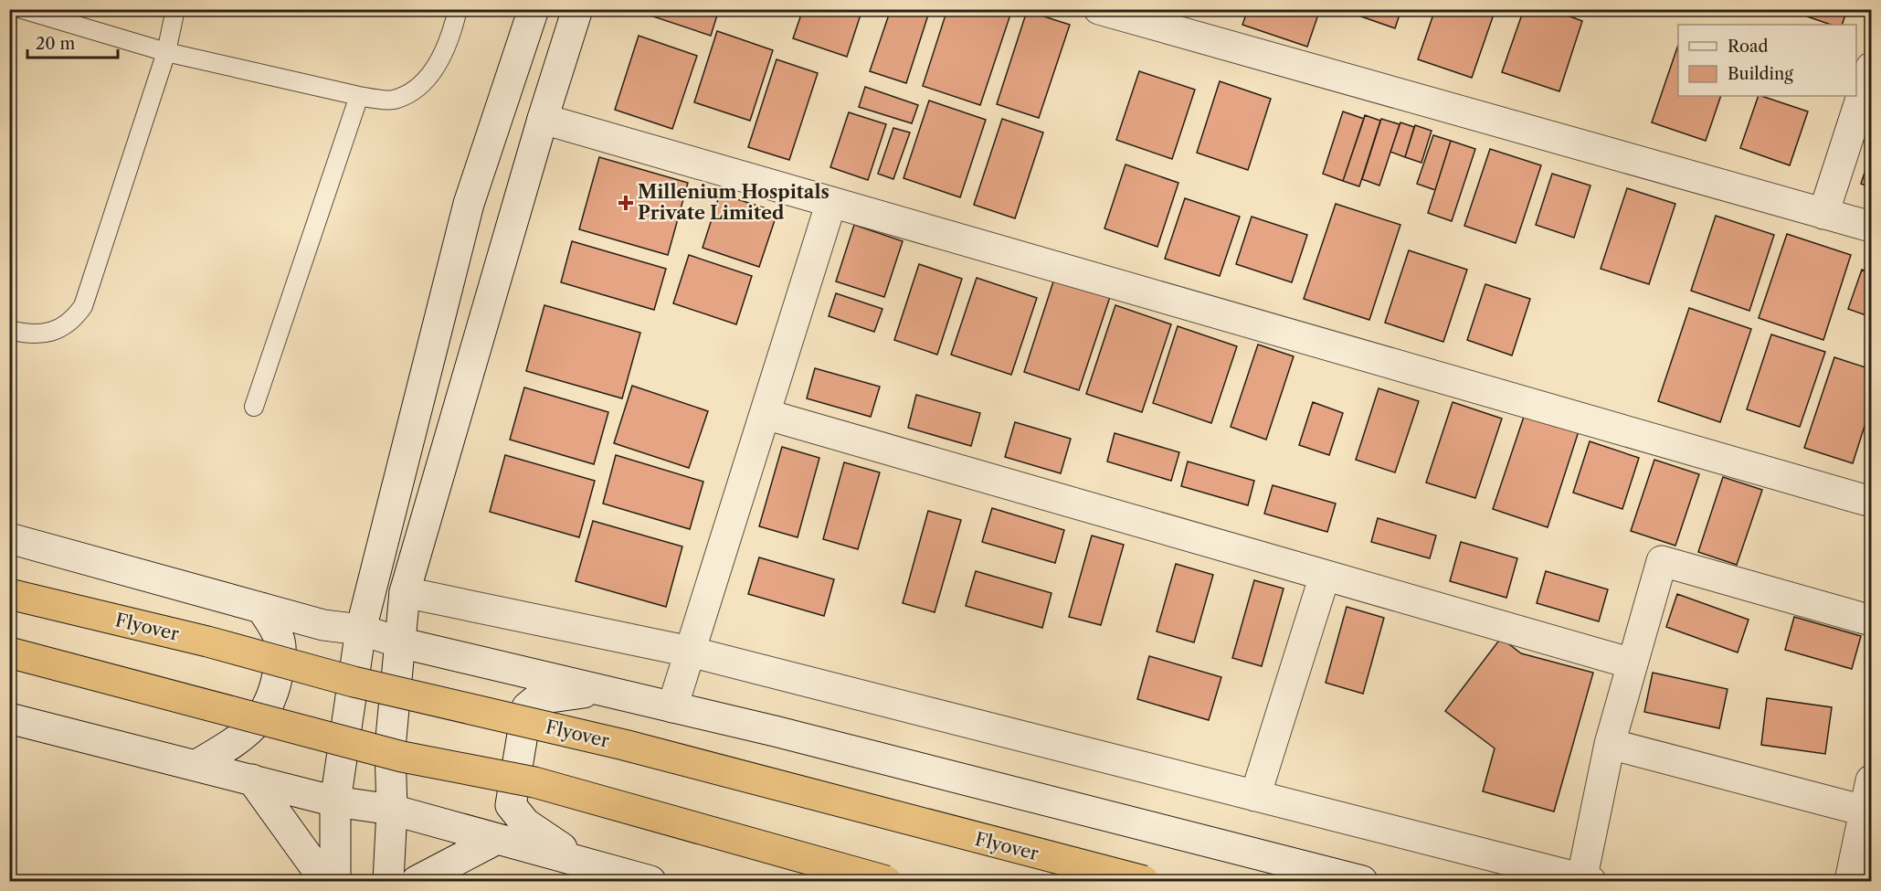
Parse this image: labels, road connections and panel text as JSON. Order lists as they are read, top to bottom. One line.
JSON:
{"streets":{"highway":["Flyover"]},"places":{"health":["Millenium Hospitals Private Limited"]},"legend":["Road","Building"],"scale_bar":"20 m"}
